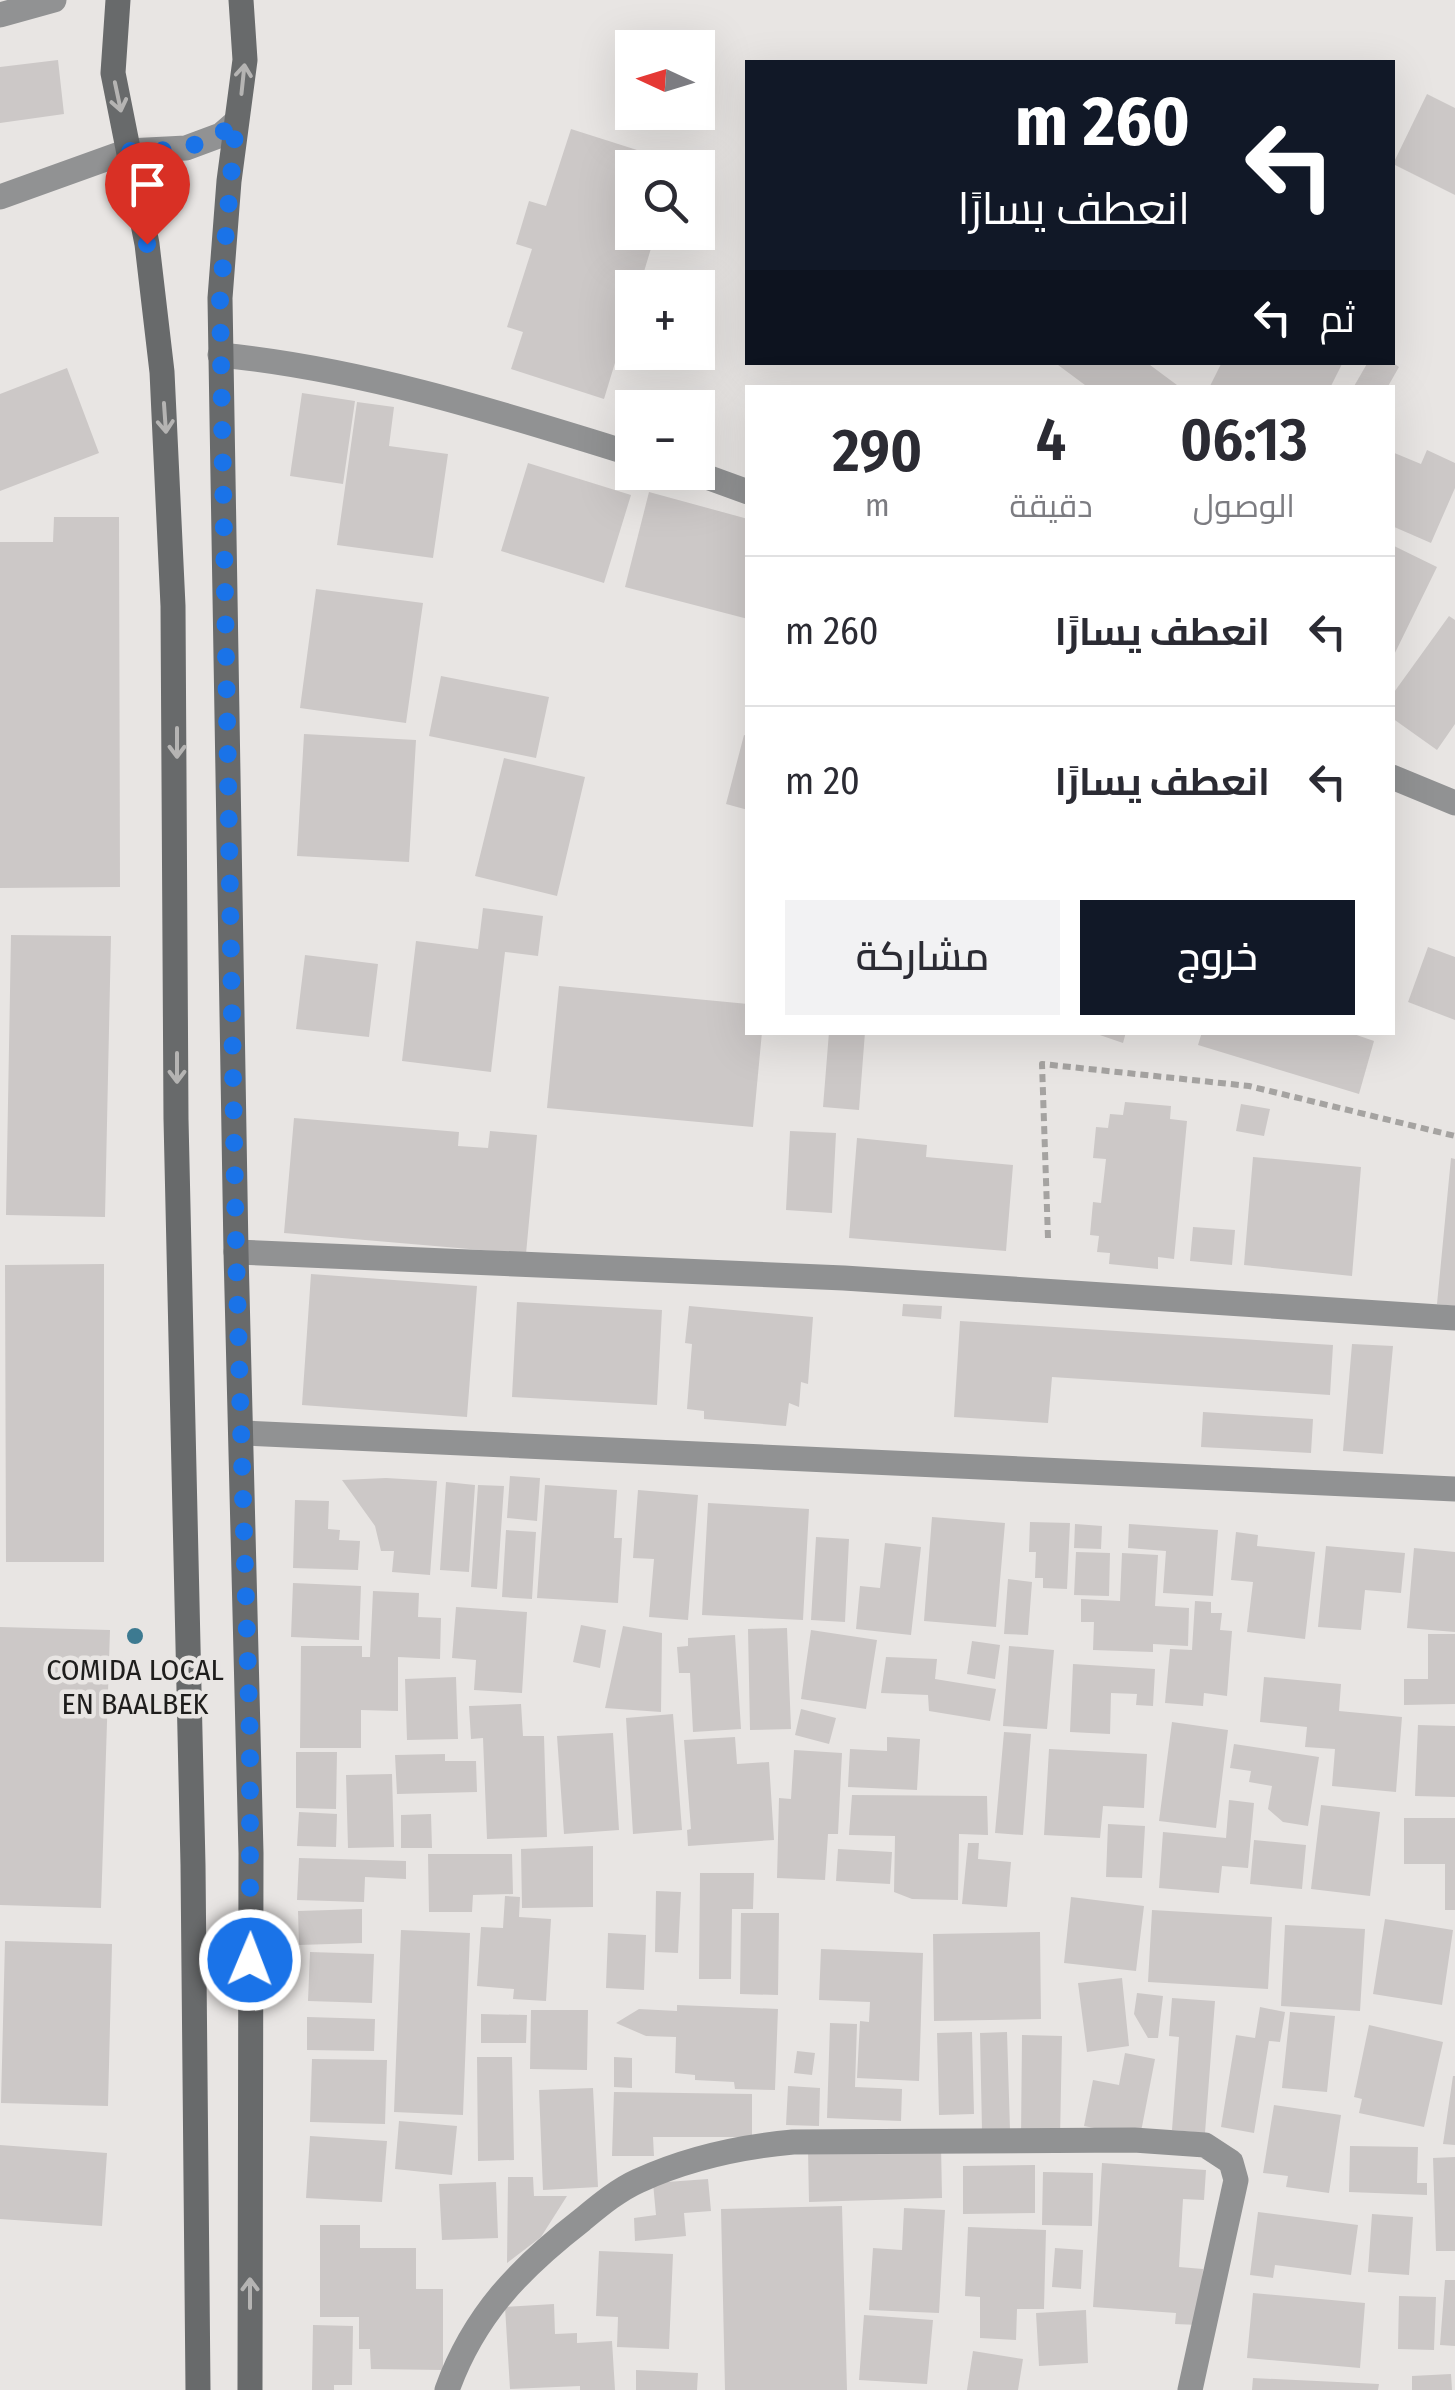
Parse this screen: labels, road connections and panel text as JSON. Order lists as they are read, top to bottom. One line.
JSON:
{"places":["COMIDA LOCAL EN BAALBEK"],"north":"left","page":{"map_buttons":["+","−"],"turn":["260 m","انعطف يسارًا"],"then":"ثم","eta":["06:13","الوصول","4","دقيقة","290","m"],"list":[{"name":"انعطف يسارًا","value":"260 m"},{"name":"انعطف يسارًا","value":"20 m"}],"buttons":["خروج","مشاركة"]}}
